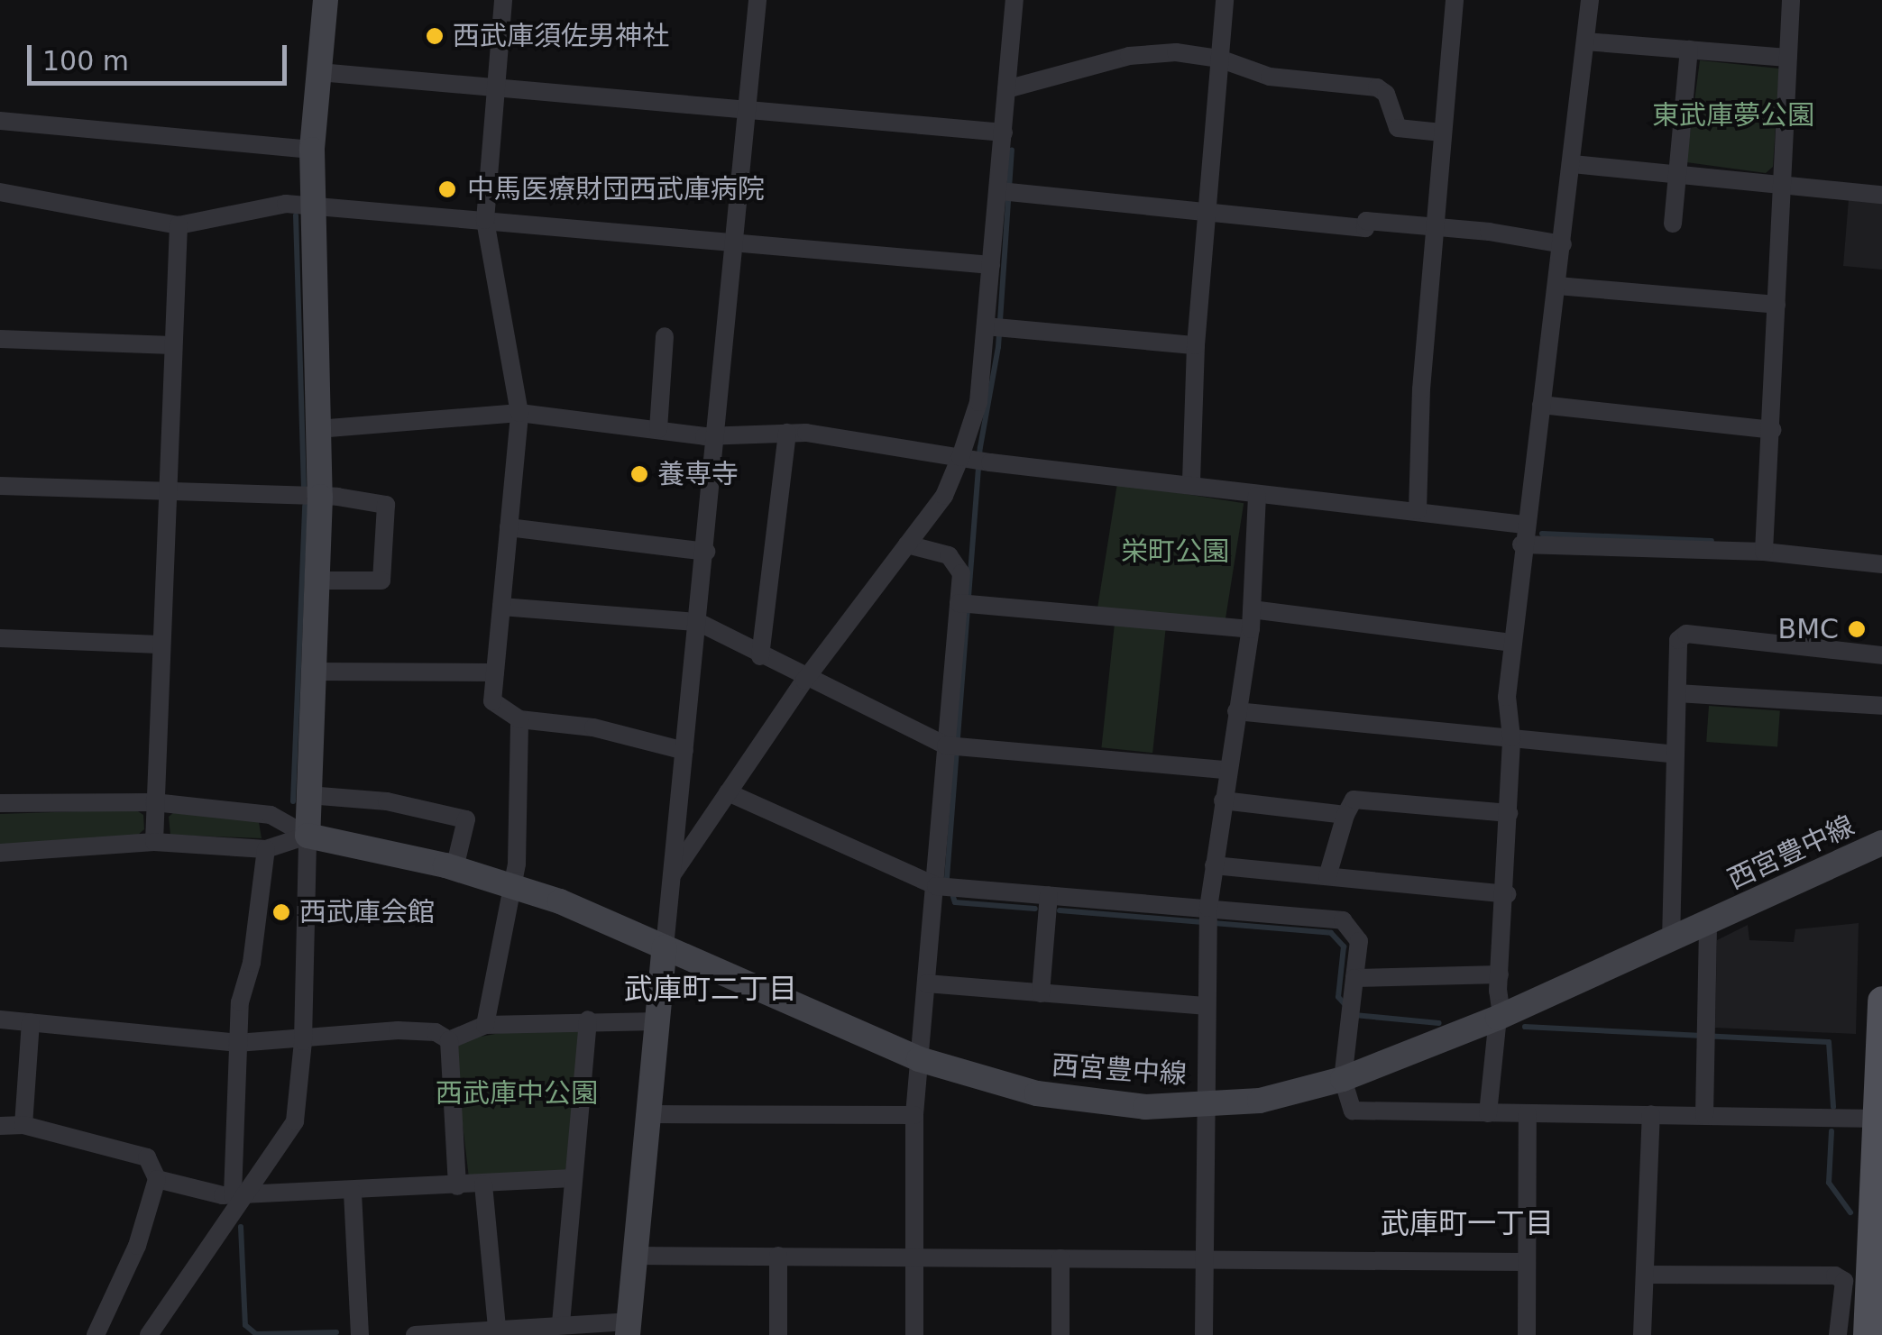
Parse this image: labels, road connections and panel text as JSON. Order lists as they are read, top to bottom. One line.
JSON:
{"streets":{"main road":["西宮豊中線"]},"districts":["武庫町二丁目","武庫町一丁目"],"parks":["東武庫夢公園","栄町公園","西武庫中公園"],"places":["西武庫須佐男神社","中馬医療財団西武庫病院","養専寺","BMC","西武庫会館"],"scale_bar":"100 m"}
